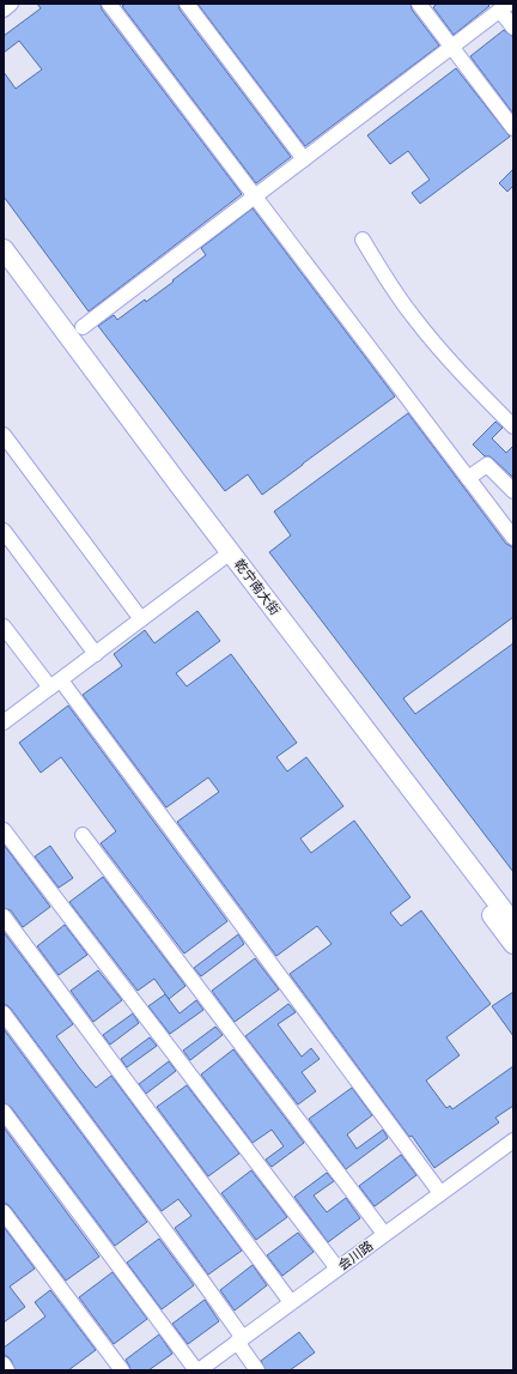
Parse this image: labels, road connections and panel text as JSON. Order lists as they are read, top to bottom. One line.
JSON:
{"streets":{"main road":["乾宁南大街"],"street":["会川路"]}}
